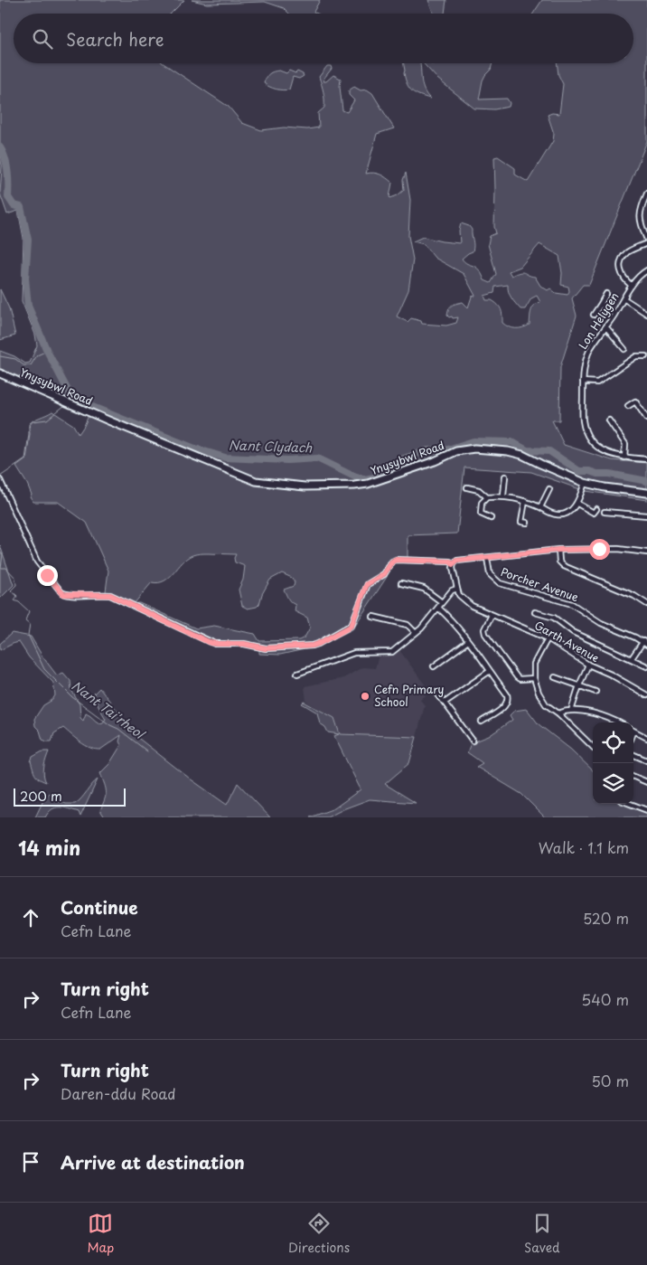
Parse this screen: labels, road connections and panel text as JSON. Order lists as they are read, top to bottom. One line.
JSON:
{"streets":{"main road":["Ynysybwl Road"],"street":["Lon Helygen","Porcher Avenue","Garth Avenue"]},"water":["Nant Clydach","Nant Tai'rheol"],"places":["Cefn Primary School"],"scale_bar":"200 m","page":{"search":"Search here","scale":"200 m","heading":["14 min","Walk · 1.1 km"],"list":[["Continue","Cefn Lane","520 m"],["Turn right","Cefn Lane","540 m"],["Turn right","Daren-ddu Road","50 m"],"Arrive at destination"],"nav":["Map","Directions","Saved"]}}
